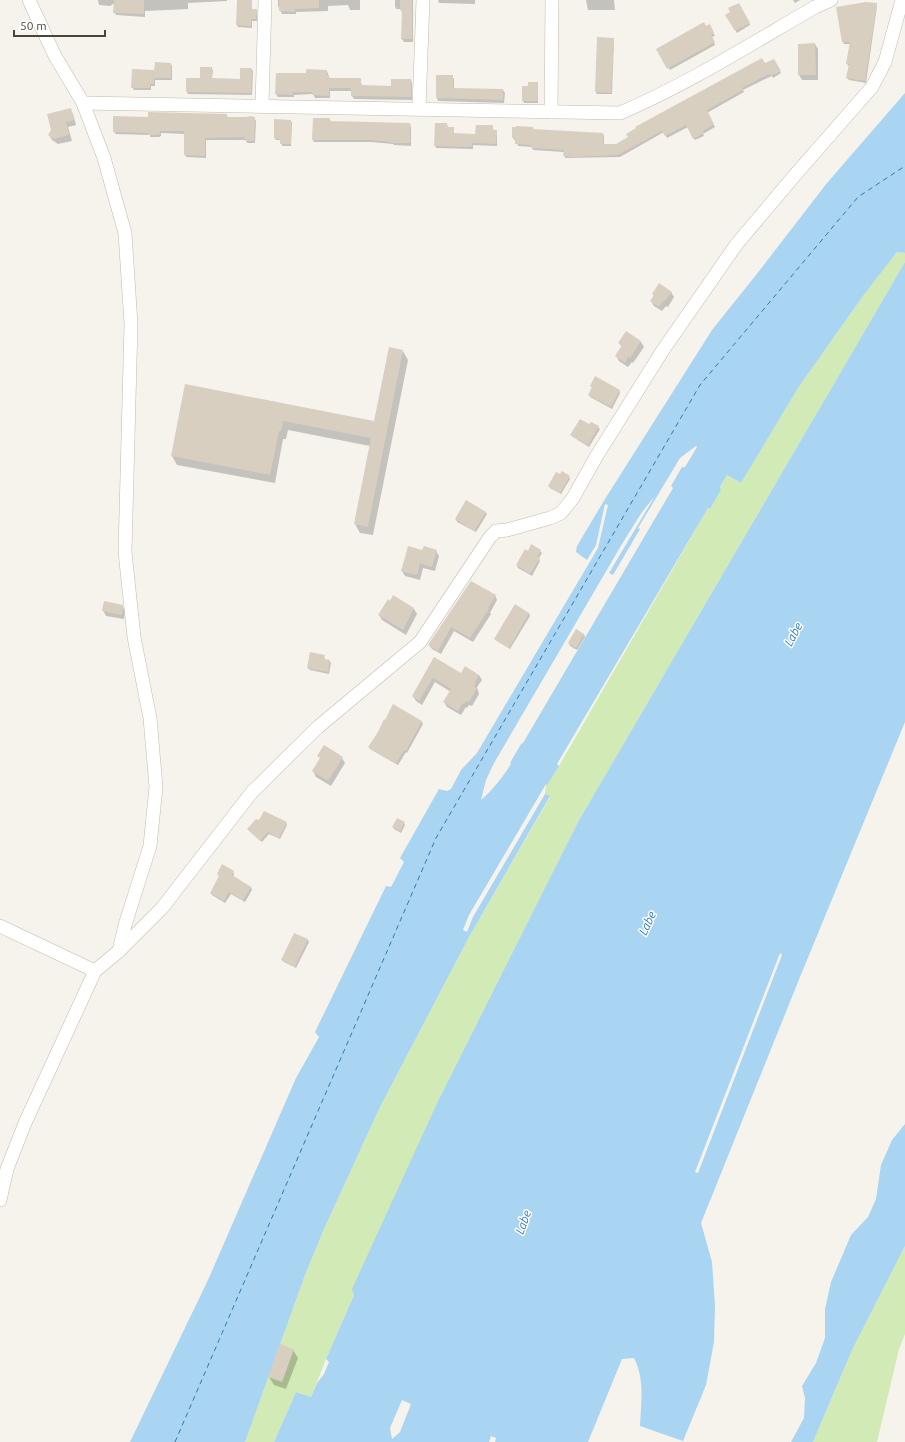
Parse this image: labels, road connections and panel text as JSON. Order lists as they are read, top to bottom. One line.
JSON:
{"water":["Labe"],"scale_bar":"50 m"}
